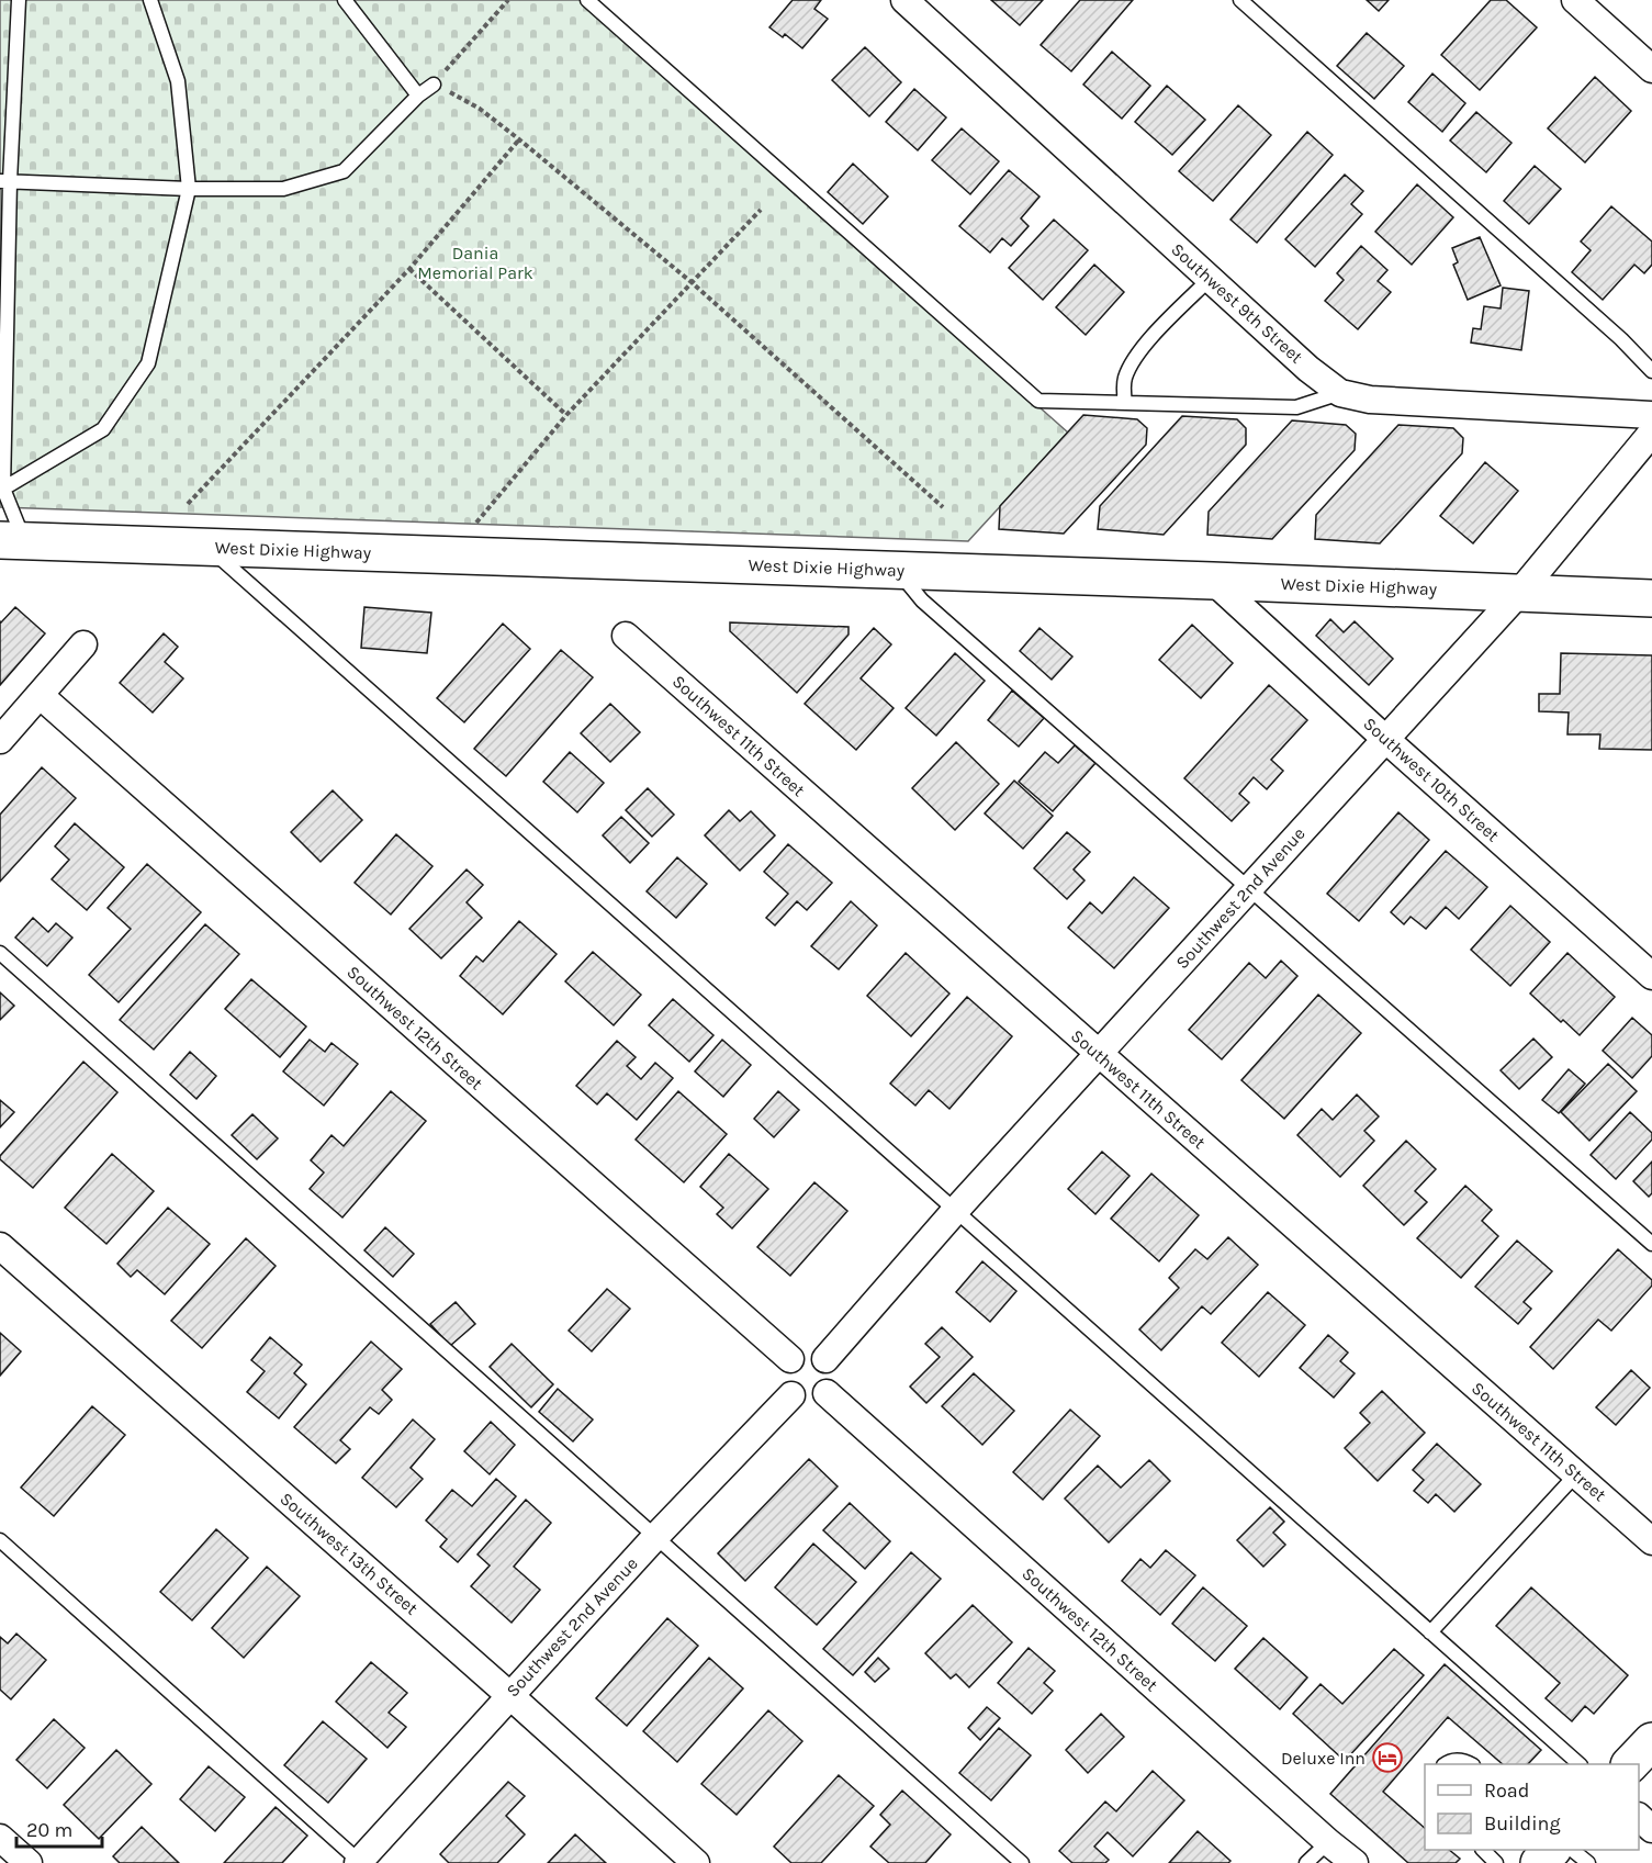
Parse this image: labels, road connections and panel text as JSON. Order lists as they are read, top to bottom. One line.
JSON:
{"streets":{"main road":["West Dixie Highway"],"street":["Southwest 9th Street","Southwest 11th Street","Southwest 10th Street","Southwest 2nd Avenue","Southwest 12th Street","Southwest 13th Street"]},"crossings":[["West Dixie Highway","Southwest 10th Street"],["West Dixie Highway","Southwest 2nd Avenue"],["Southwest 11th Street","Southwest 2nd Avenue"],["Southwest 10th Street","Southwest 2nd Avenue"],["Southwest 2nd Avenue","Southwest 12th Street"],["Southwest 2nd Avenue","Southwest 13th Street"]],"parks":["Dania Memorial Park"],"places":{"hotel":["Deluxe Inn"]},"legend":["Road","Building"],"scale_bar":"20 m"}
